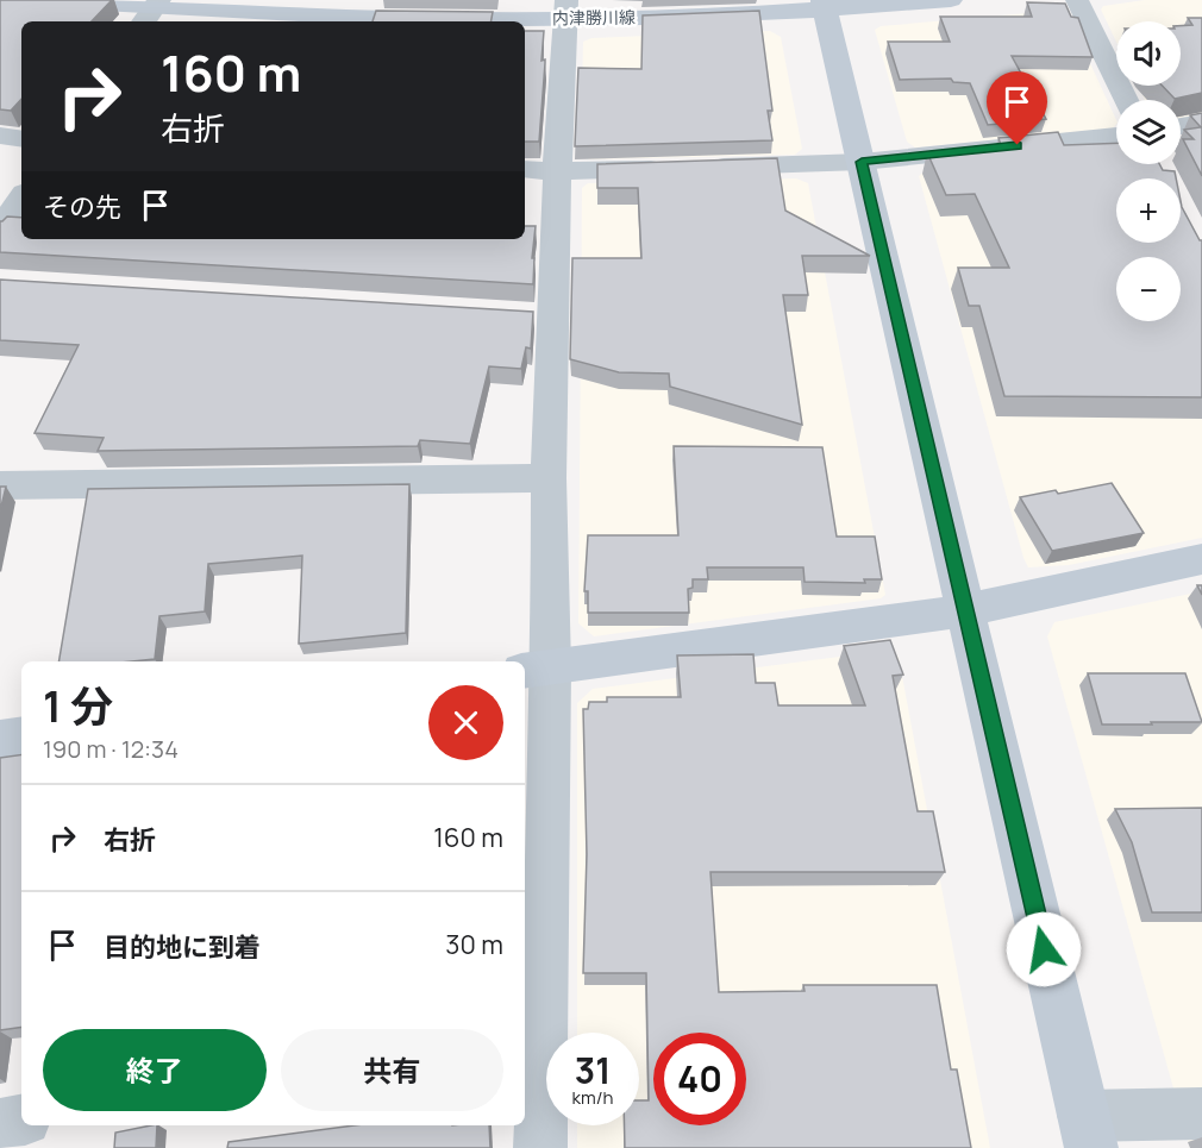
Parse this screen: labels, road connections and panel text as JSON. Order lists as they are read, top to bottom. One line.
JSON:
{"streets":{"street":["内津勝川線"]},"page":{"map_buttons":["+","−"],"turn":["160 m","右折"],"then":"その先","heading":["1 分","190 m · 12:34"],"list":[{"name":"右折","value":"160 m"},{"name":"目的地に到着","value":"30 m"}],"buttons":["終了","共有"],"speed":"31 km/h","limit":"40"}}
